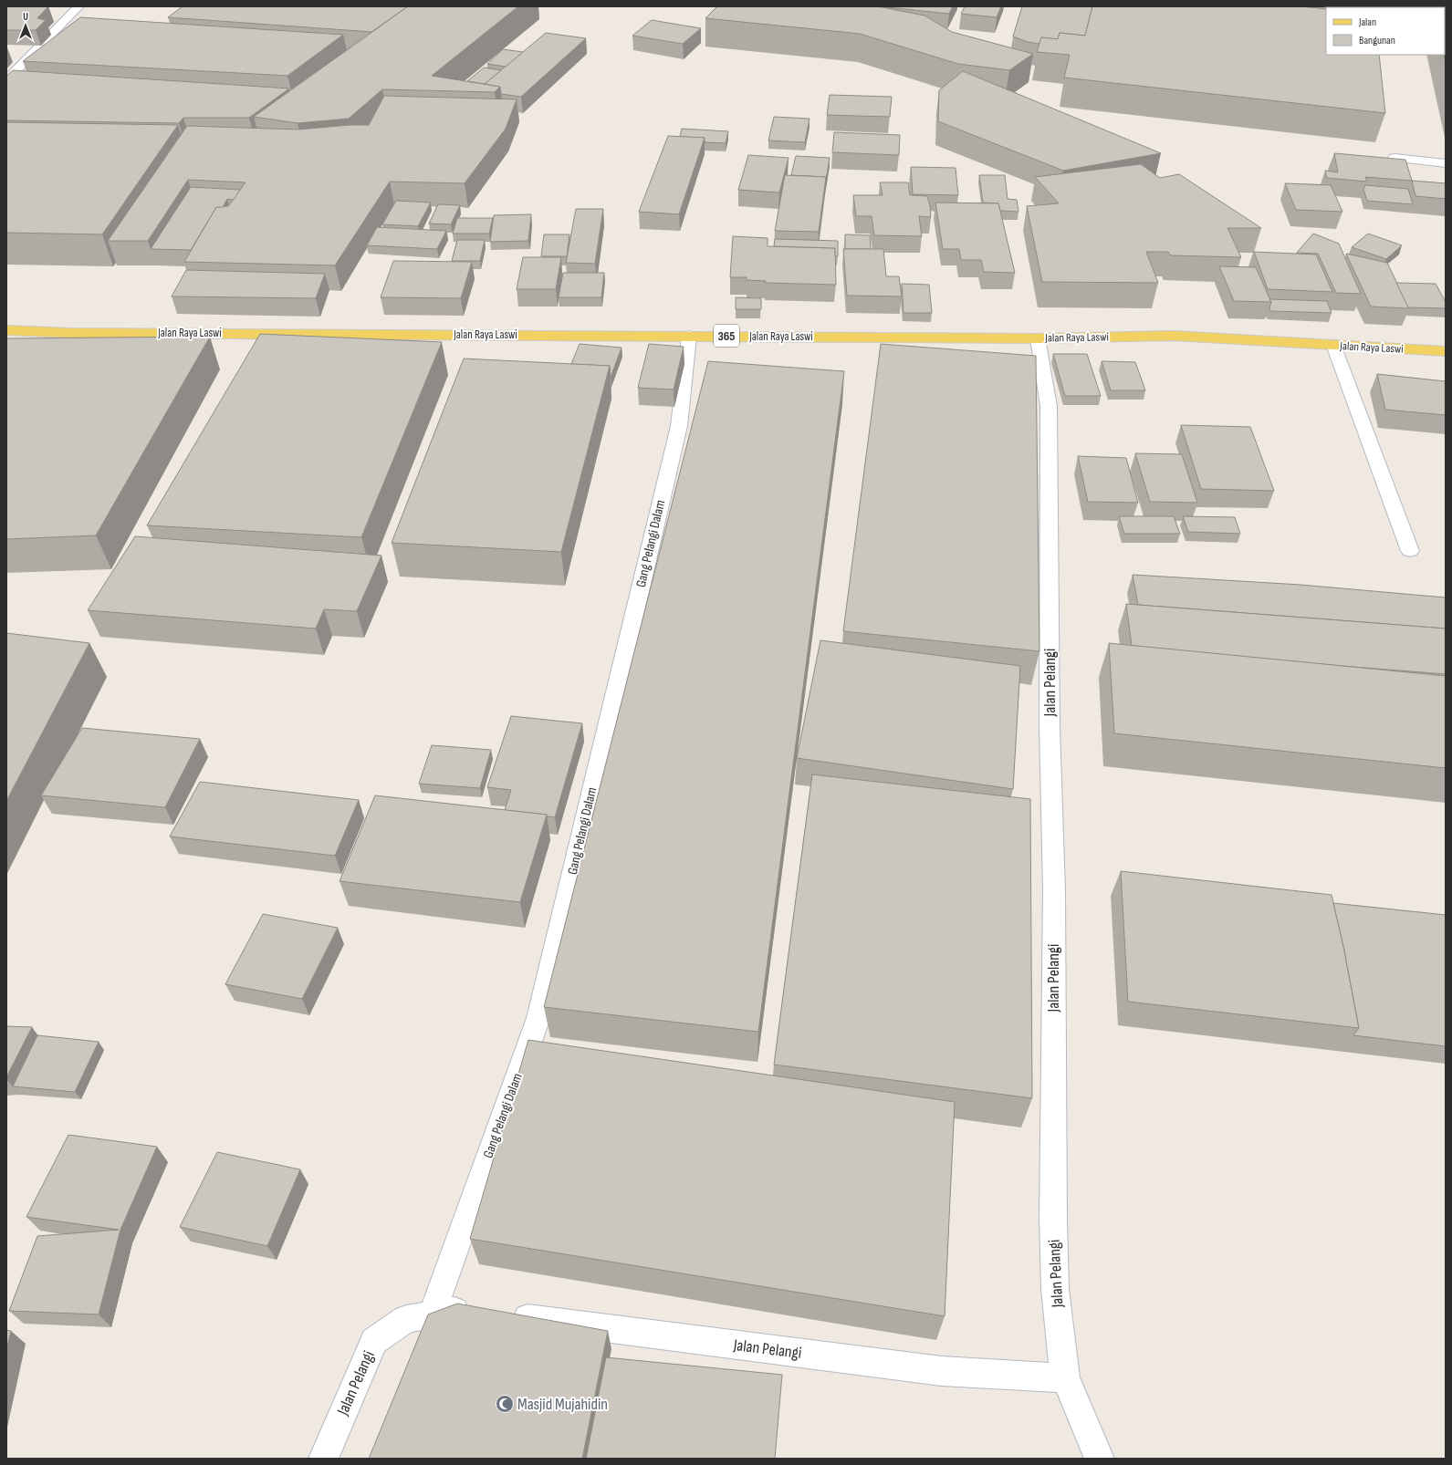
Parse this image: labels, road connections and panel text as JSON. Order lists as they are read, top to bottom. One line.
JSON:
{"streets":{"main road":["Jalan Raya Laswi","365"],"street":["Gang Pelangi Dalam","Jalan Pelangi"]},"crossings":[["Jalan Raya Laswi","Gang Pelangi Dalam"],["Jalan Raya Laswi","Jalan Pelangi"],["Gang Pelangi Dalam","Jalan Pelangi"]],"places":{"mosque":["Masjid Mujahidin"]},"legend":["Jalan","Bangunan"],"north":"top"}
